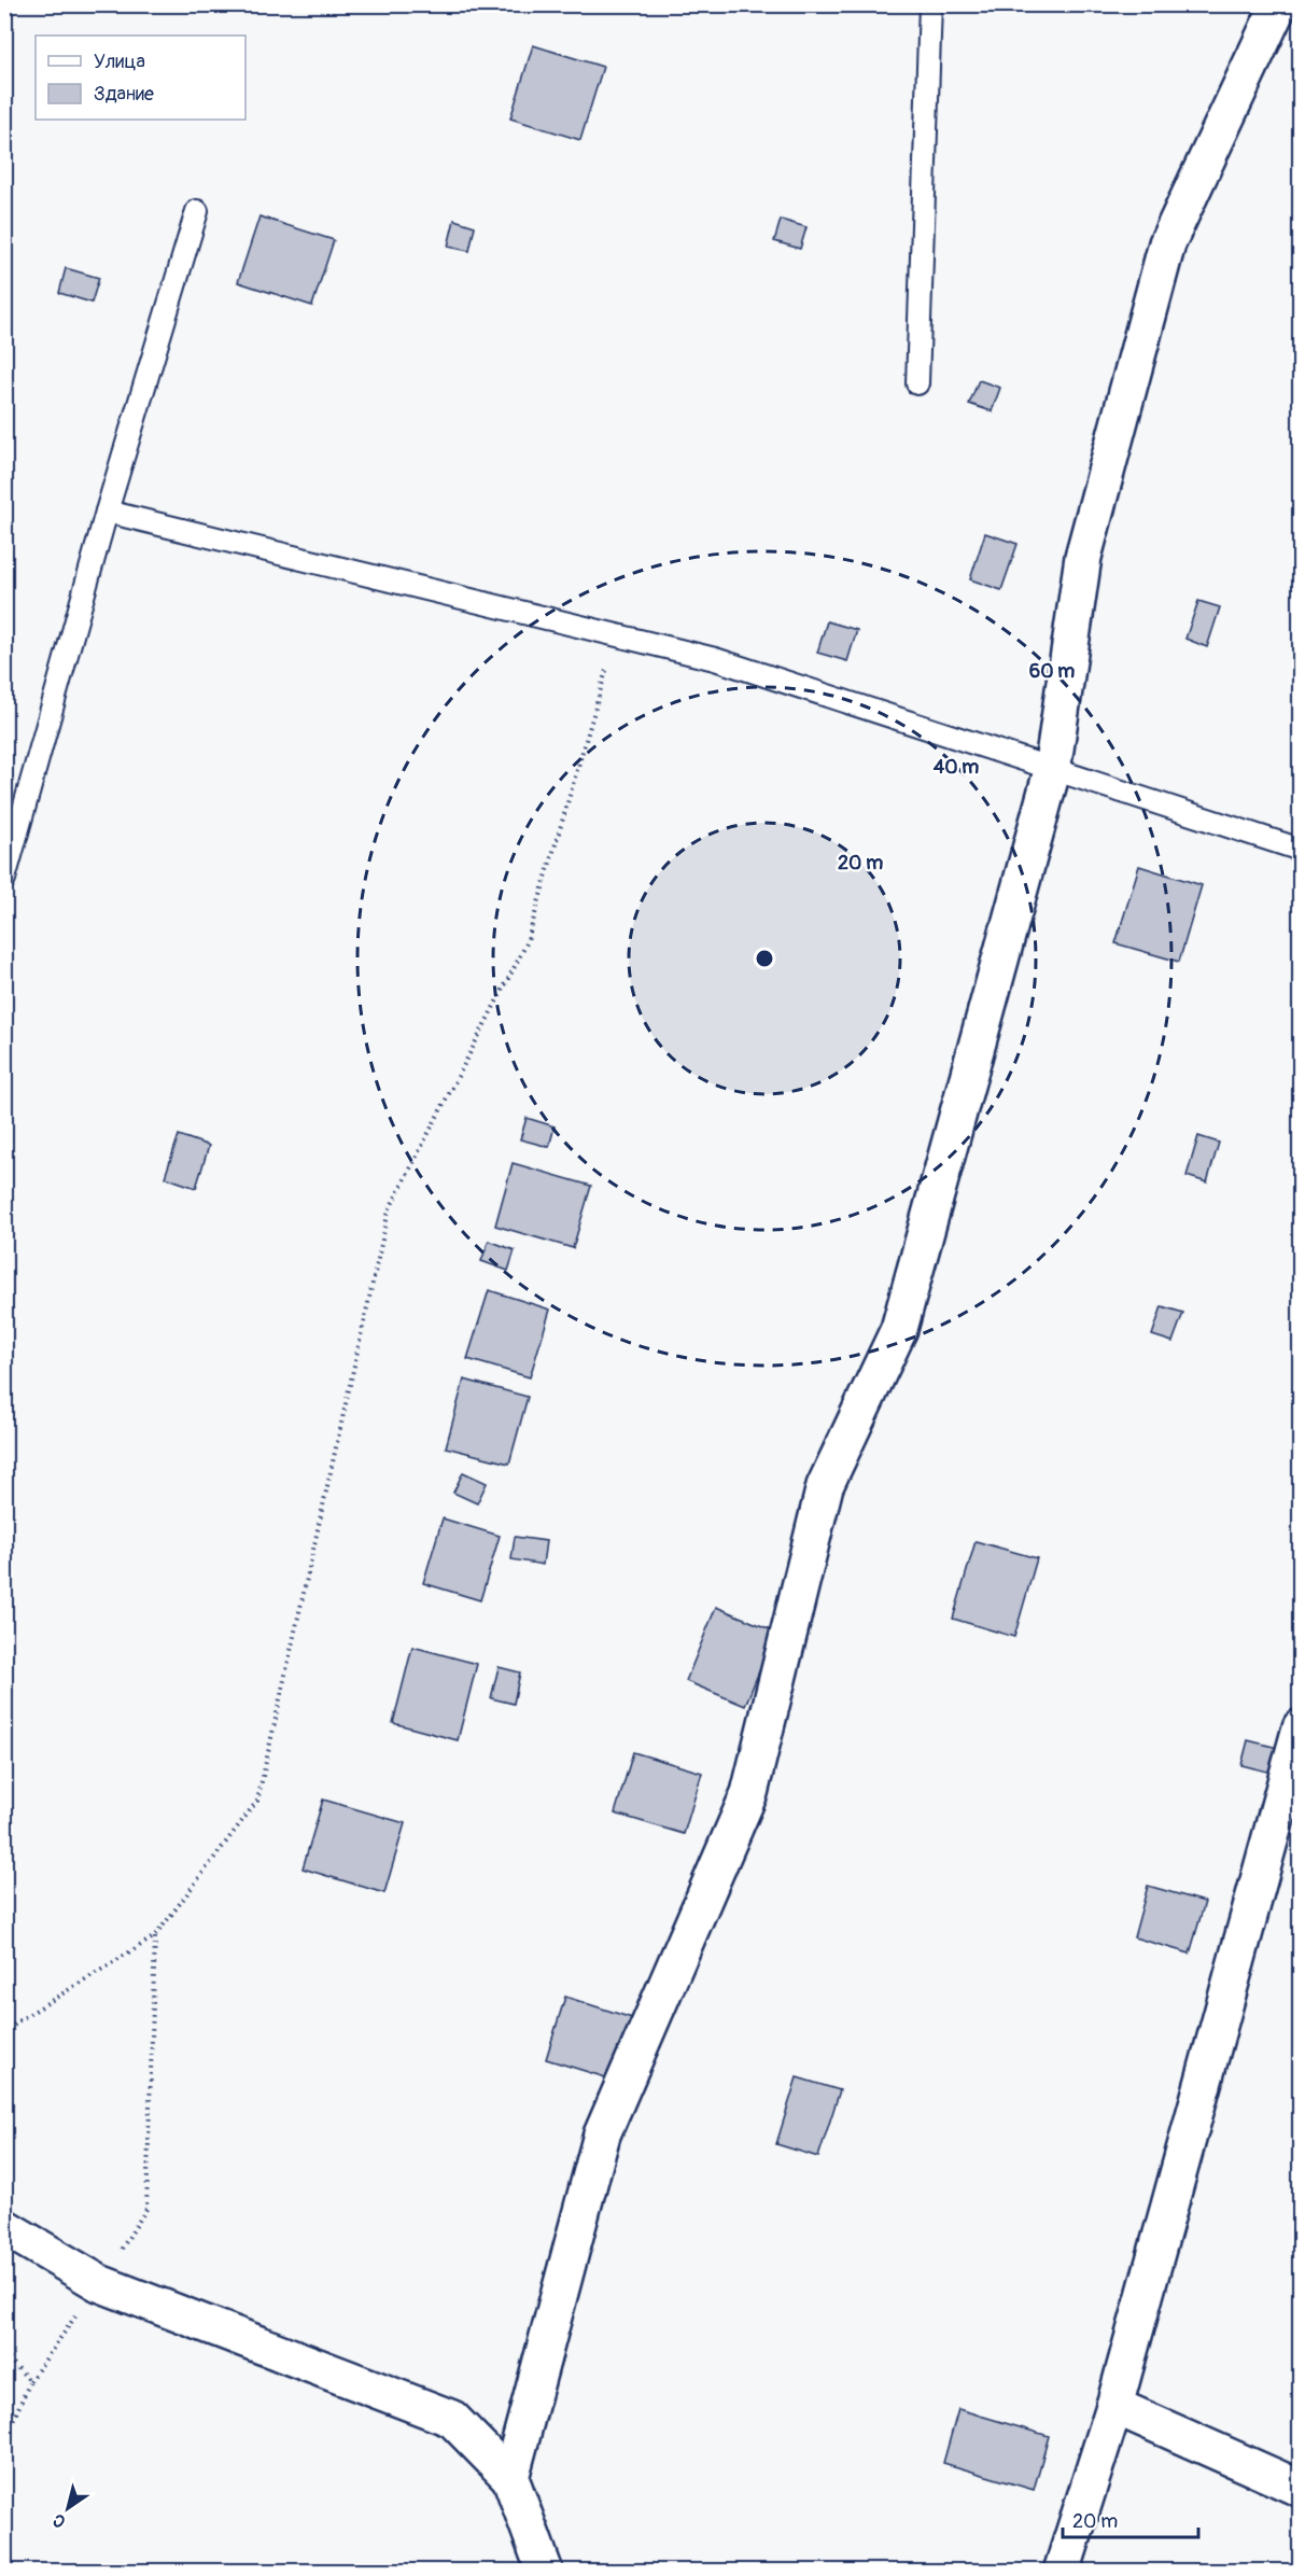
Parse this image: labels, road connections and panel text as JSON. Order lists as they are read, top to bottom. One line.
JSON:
{"legend":["Улица","Здание"],"scale_bar":"20 m","north":"bottom left","rings":["60 m","40 m","20 m"]}
